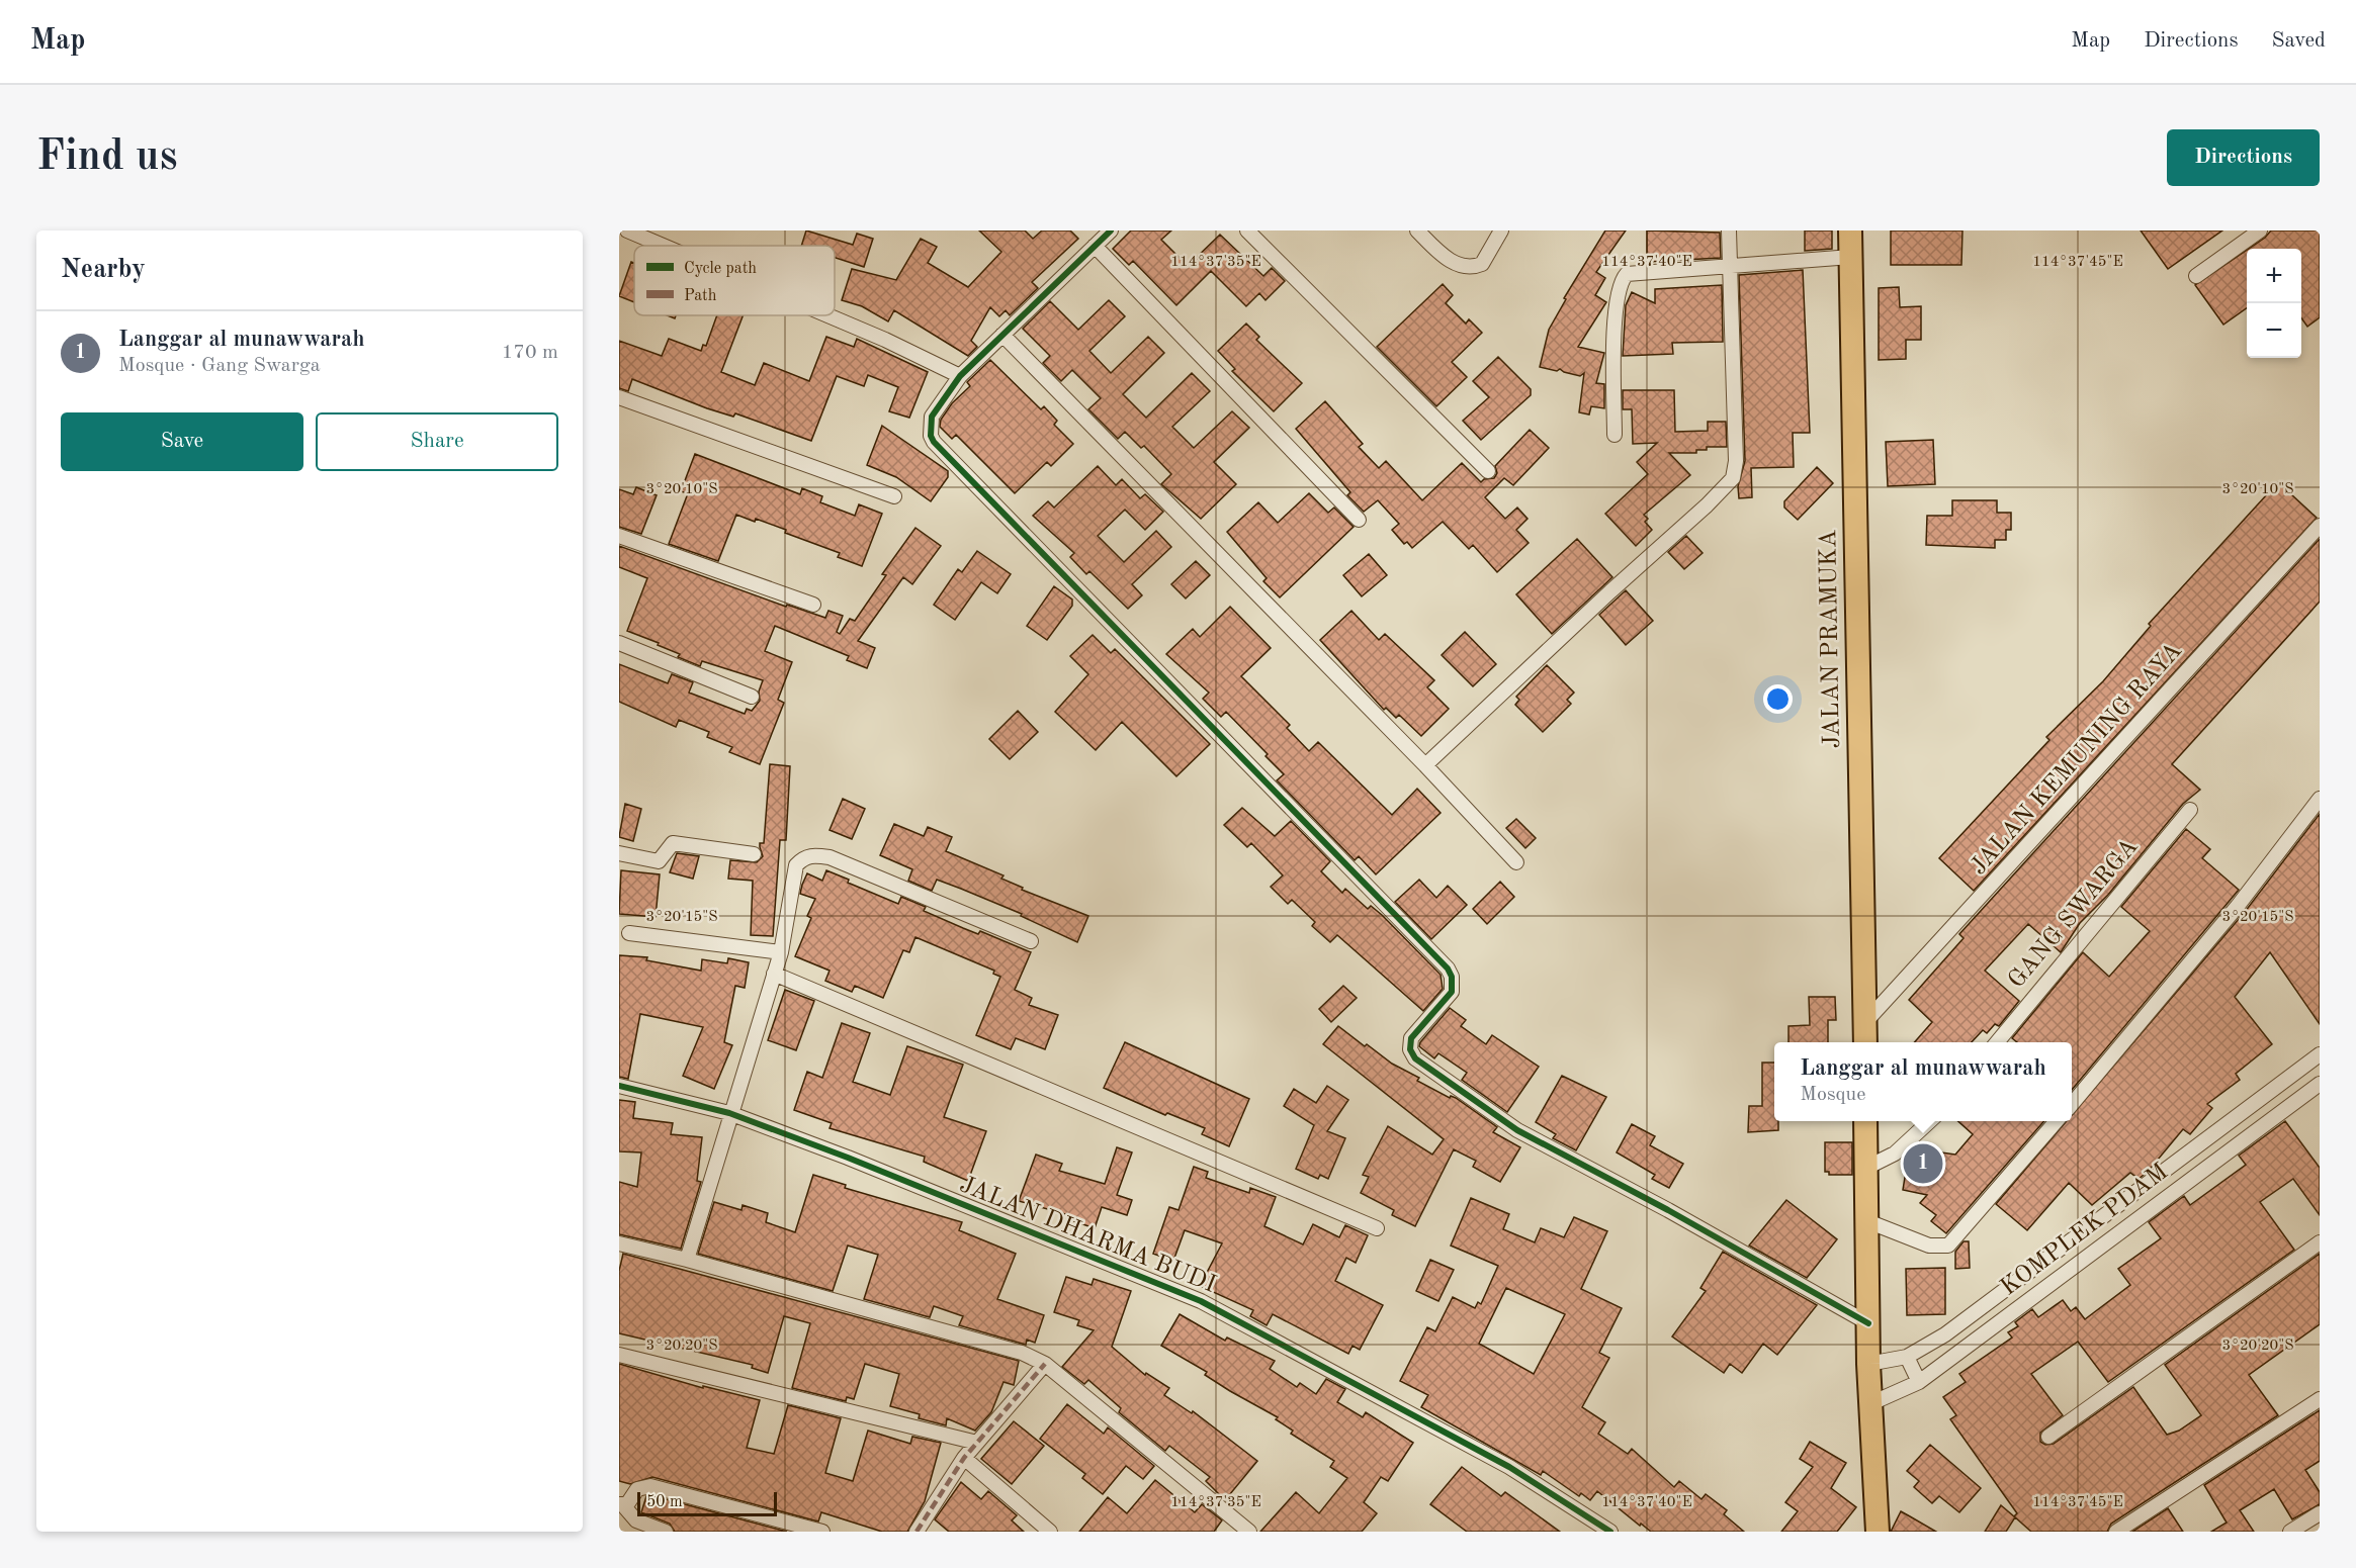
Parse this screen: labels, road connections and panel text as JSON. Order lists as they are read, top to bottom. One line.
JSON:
{"streets":{"main road":["JALAN PRAMUKA"],"street":["JALAN KEMUNING RAYA","GANG SWARGA","KOMPLEK PDAM","JALAN DHARMA BUDI"]},"crossings":[["JALAN PRAMUKA","JALAN KEMUNING RAYA"]],"legend":["Cycle path","Path"],"scale_bar":"50 m","page":{"header":"Map","nav":["Map","Directions","Saved"],"buttons":["Directions",["Save","Share"]],"title":"Find us","heading":"Nearby","map_buttons":["+","−"],"list":[{"mark":"1","name":"Langgar al munawwarah","note":"Mosque · Gang Swarga","value":"170 m"}],"popup":["Langgar al munawwarah","Mosque"],"pins":"1","scale":"50 m"},"coordinates":["114°37'35\"E","114°37'40\"E","114°37'45\"E","3°20'10\"S","3°20'15\"S","3°20'20\"S"]}
